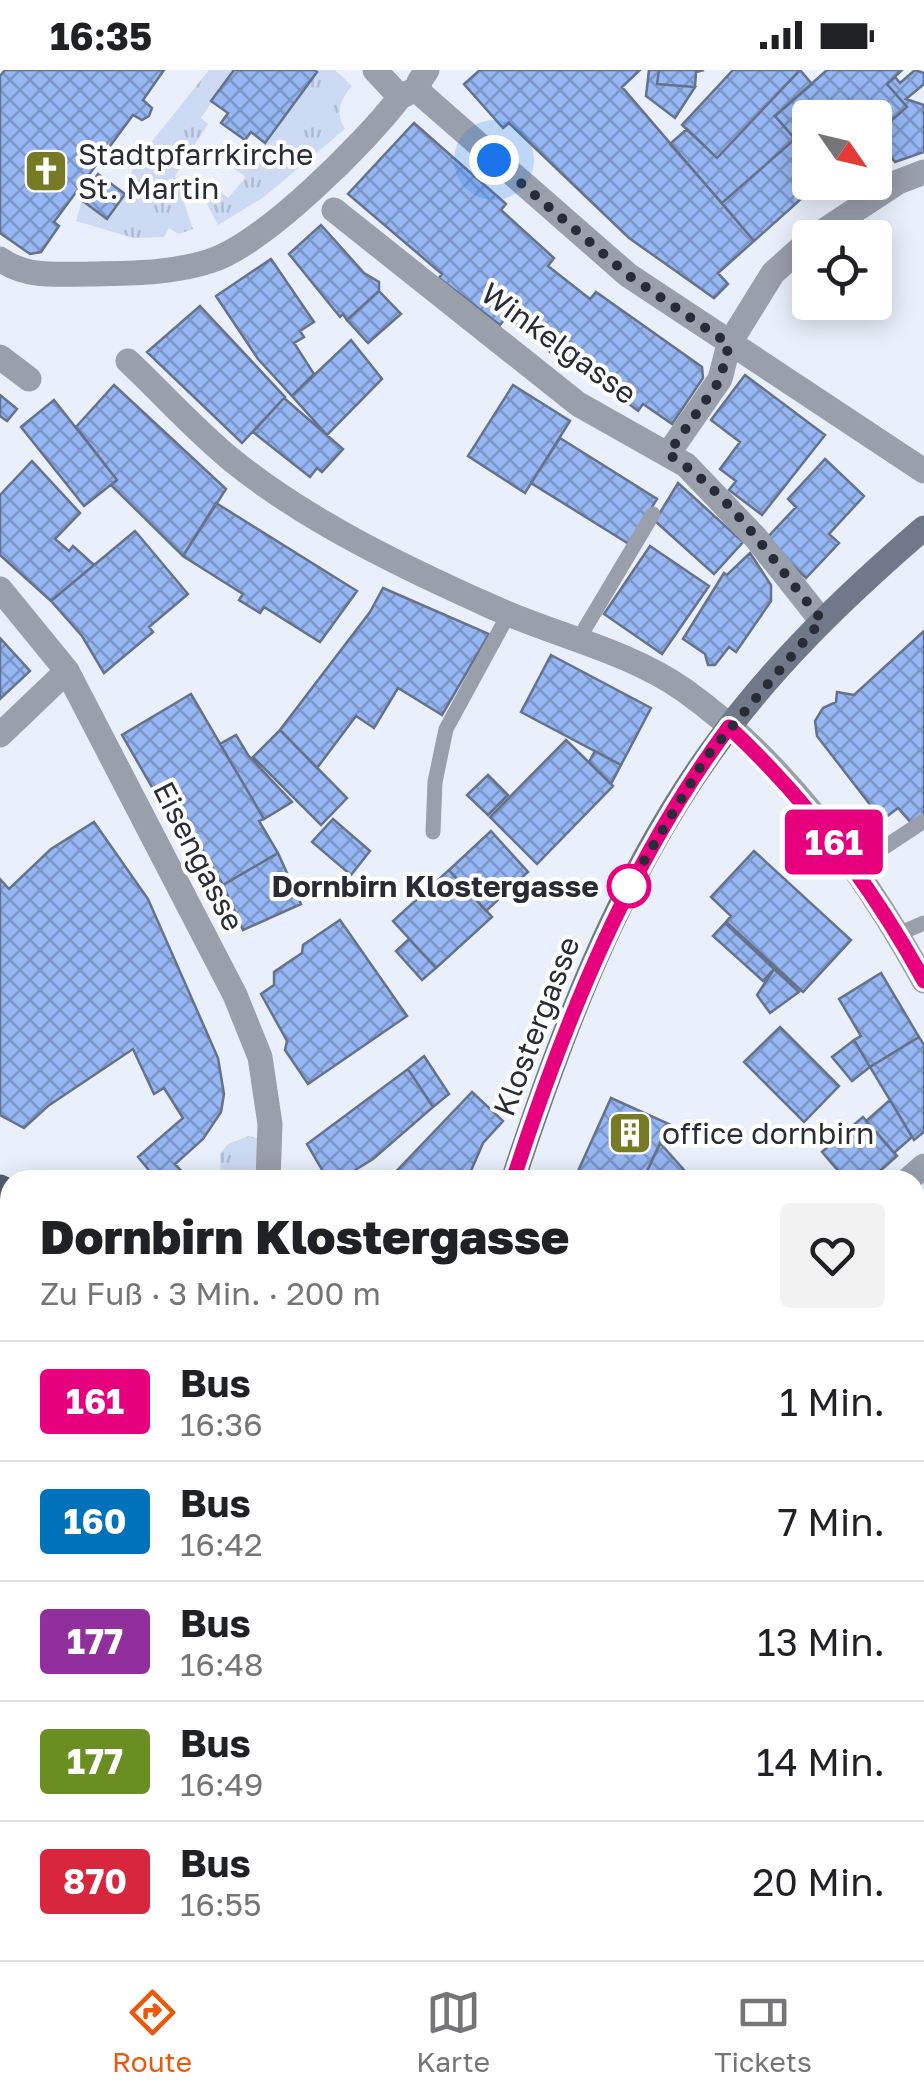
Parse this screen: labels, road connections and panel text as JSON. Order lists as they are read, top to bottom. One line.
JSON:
{"streets":{"street":["Winkelgasse","Eisengasse","Klostergasse"]},"crossings":[["Winkelgasse","Klostergasse"]],"places":{"church":["Stadtpfarrkirche St. Martin"],"other":["Dornbirn Klostergasse"],"building":["office dornbirn"]},"lines":["bus line 161"],"north":"bottom right","page":{"status":"16:35","on_map":"161","heading":["Dornbirn Klostergasse","Zu Fuß · 3 Min. · 200 m"],"list":[{"mark":"161","name":"Bus","note":"16:36","value":"1 Min."},{"mark":"160","name":"Bus","note":"16:42","value":"7 Min."},{"mark":"177","name":"Bus","note":"16:48","value":"13 Min."},{"mark":"177","name":"Bus","note":"16:49","value":"14 Min."},{"mark":"870","name":"Bus","note":"16:55","value":"20 Min."}],"tabs":["Route","Karte","Tickets"]}}
